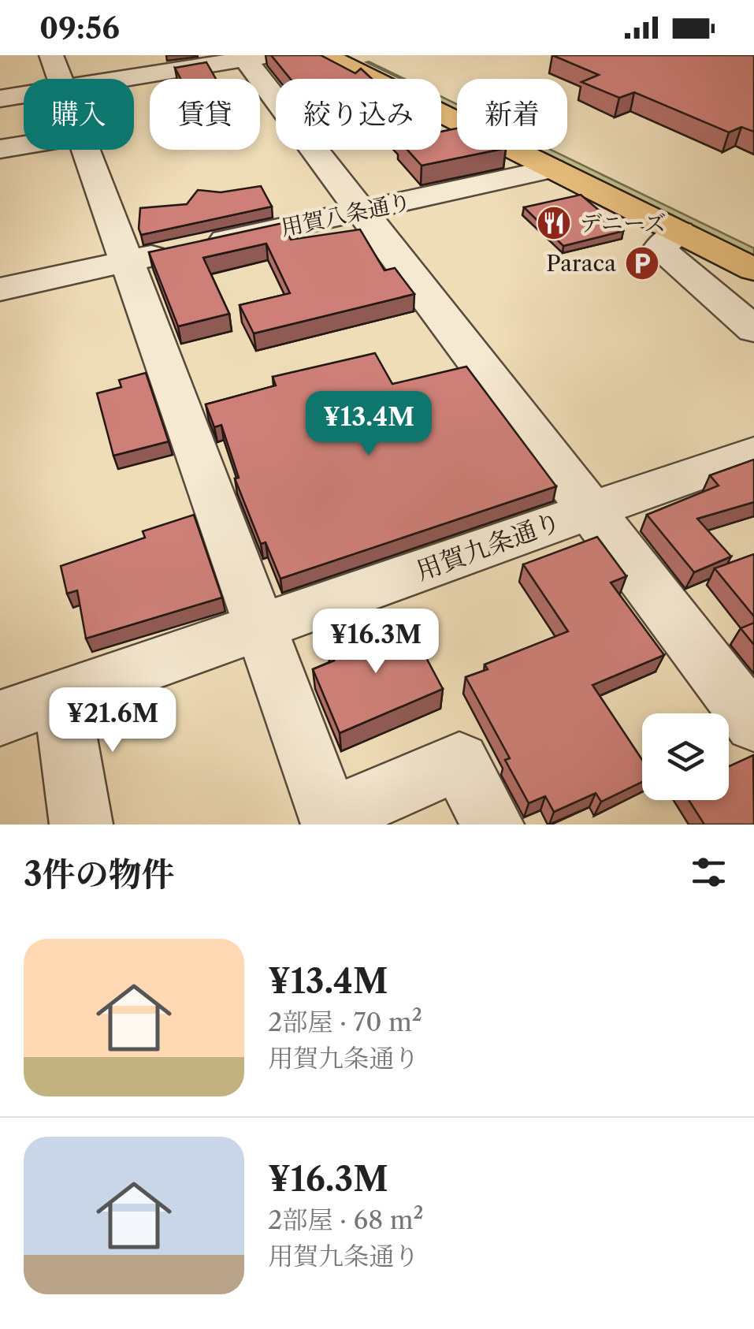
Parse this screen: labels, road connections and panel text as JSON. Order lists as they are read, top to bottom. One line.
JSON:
{"streets":{"street":["用賀八条通り","用賀九条通り"]},"places":{"restaurant":["デニーズ"],"parking":["Paraca"]},"page":{"status":"09:56","chip":["購入","賃貸","絞り込み","新着"],"price":["¥13.4M","¥16.3M","¥21.6M"],"heading":"3件の物件","list":[{"name":"¥13.4M","note":"2部屋 · 70 m² · 用賀九条通り"},{"name":"¥16.3M","note":"2部屋 · 68 m² · 用賀九条通り"}]}}
